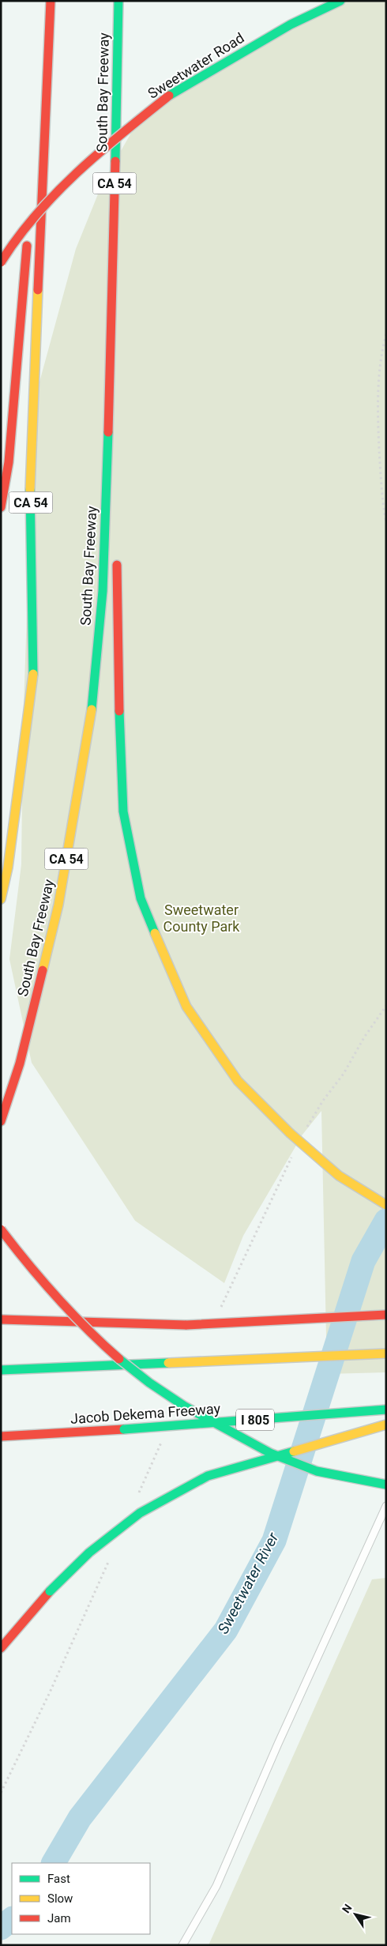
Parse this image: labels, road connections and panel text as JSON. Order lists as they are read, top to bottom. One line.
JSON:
{"streets":{"main road":["Sweetwater Road","South Bay Freeway","CA 54","Jacob Dekema Freeway","I 805"]},"water":["Sweetwater River"],"parks":["Sweetwater County Park"],"legend":["Fast","Slow","Jam"],"north":"top left"}
